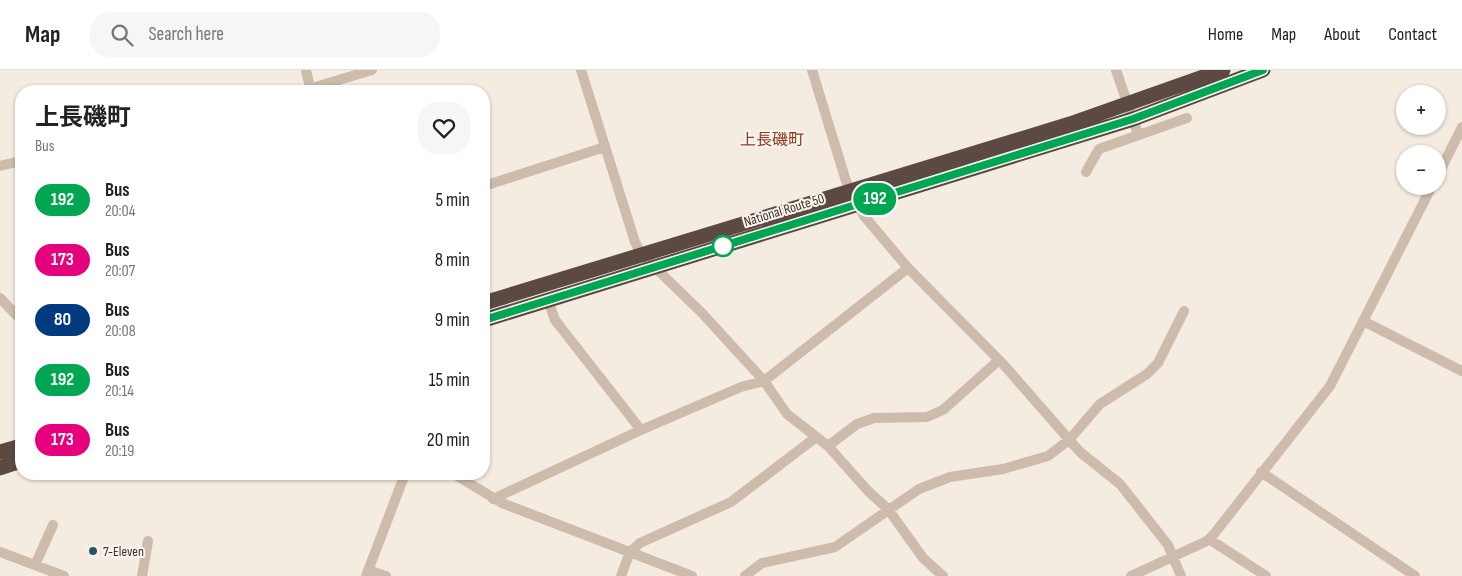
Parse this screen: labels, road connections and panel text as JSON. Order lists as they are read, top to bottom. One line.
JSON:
{"streets":{"highway":["National Route 50"]},"districts":["上長磯町"],"places":["7-Eleven"],"lines":["bus line 192"],"page":{"header":"Map","search":"Search here","nav":["Home","Map","About","Contact"],"on_map":"192","map_buttons":["+","−"],"heading":["上長磯町","Bus"],"list":[{"mark":"192","name":"Bus","note":"20:04","value":"5 min"},{"mark":"173","name":"Bus","note":"20:07","value":"8 min"},{"mark":"80","name":"Bus","note":"20:08","value":"9 min"},{"mark":"192","name":"Bus","note":"20:14","value":"15 min"},{"mark":"173","name":"Bus","note":"20:19","value":"20 min"}]}}
